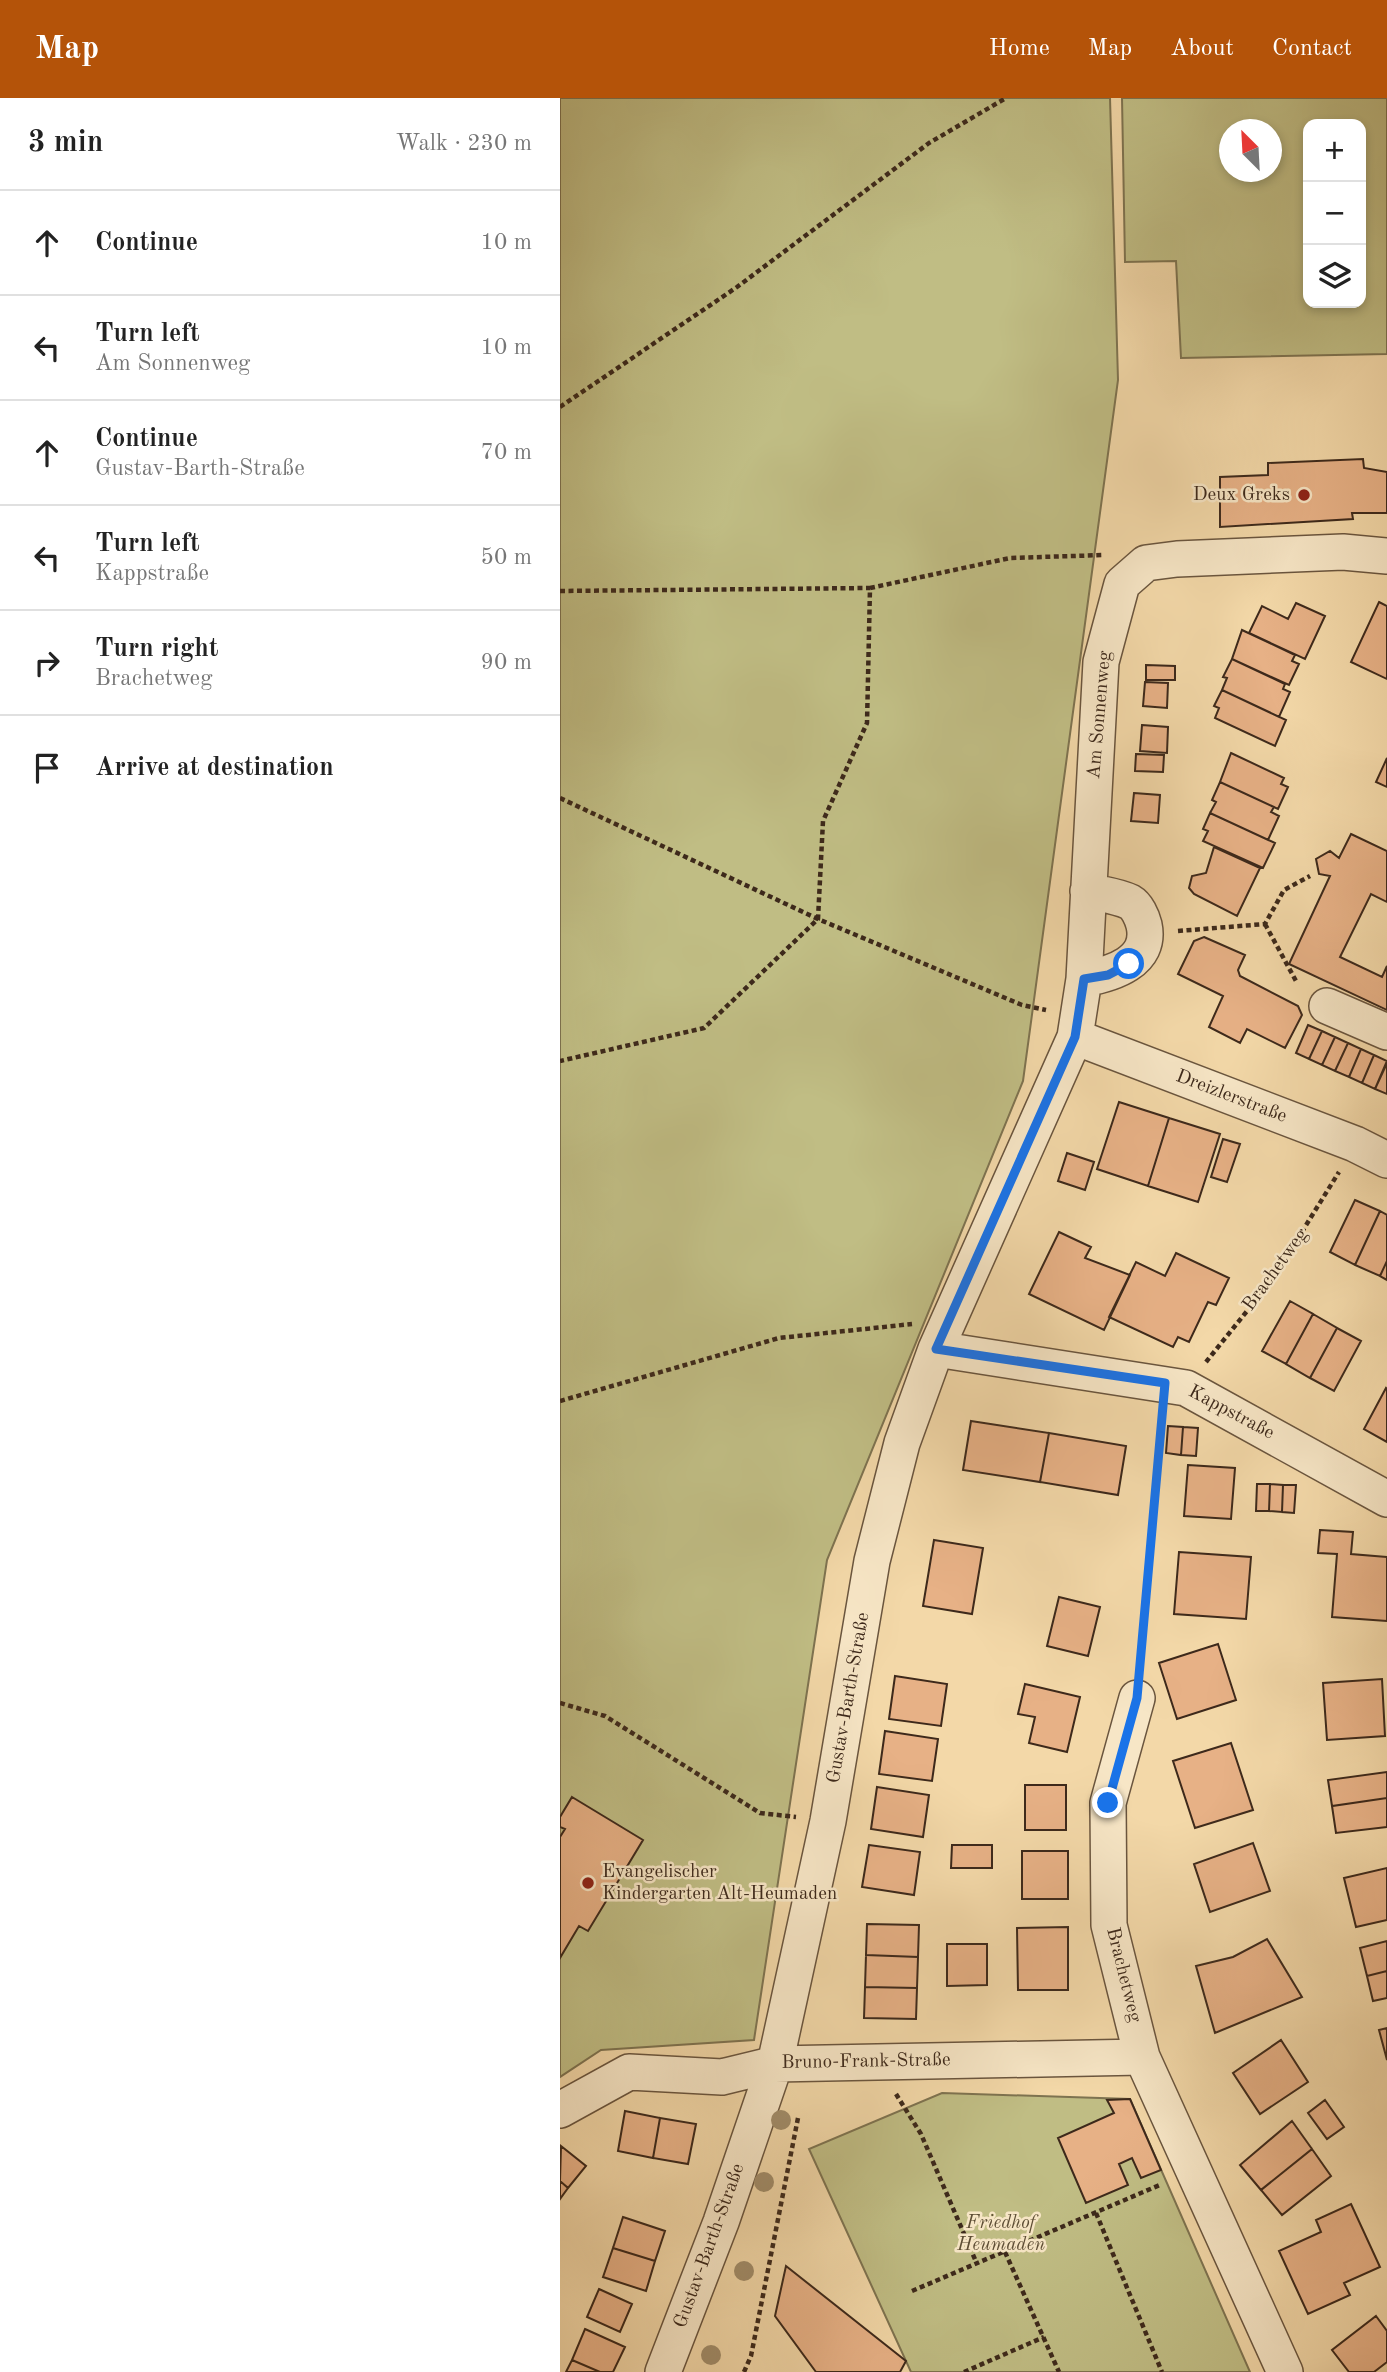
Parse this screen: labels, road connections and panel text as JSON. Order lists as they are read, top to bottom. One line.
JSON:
{"streets":{"street":["Am Sonnenweg","Dreizlerstraße","Brachetweg","Kappstraße","Gustav-Barth-Straße","Bruno-Frank-Straße"]},"crossings":[["Am Sonnenweg","Dreizlerstraße"],["Am Sonnenweg","Gustav-Barth-Straße"],["Dreizlerstraße","Brachetweg"],["Dreizlerstraße","Gustav-Barth-Straße"],["Brachetweg","Kappstraße"],["Brachetweg","Bruno-Frank-Straße"],["Kappstraße","Gustav-Barth-Straße"],["Gustav-Barth-Straße","Bruno-Frank-Straße"]],"parks":["Friedhof Heumaden"],"places":["Deux Greks","Evangelischer Kindergarten Alt-Heumaden"],"north":"top left","page":{"header":"Map","nav":["Home","Map","About","Contact"],"heading":["3 min","Walk · 230 m"],"map_buttons":["+","−"],"list":[["Continue","10 m"],["Turn left","Am Sonnenweg","10 m"],["Continue","Gustav-Barth-Straße","70 m"],["Turn left","Kappstraße","50 m"],["Turn right","Brachetweg","90 m"],"Arrive at destination"]}}
